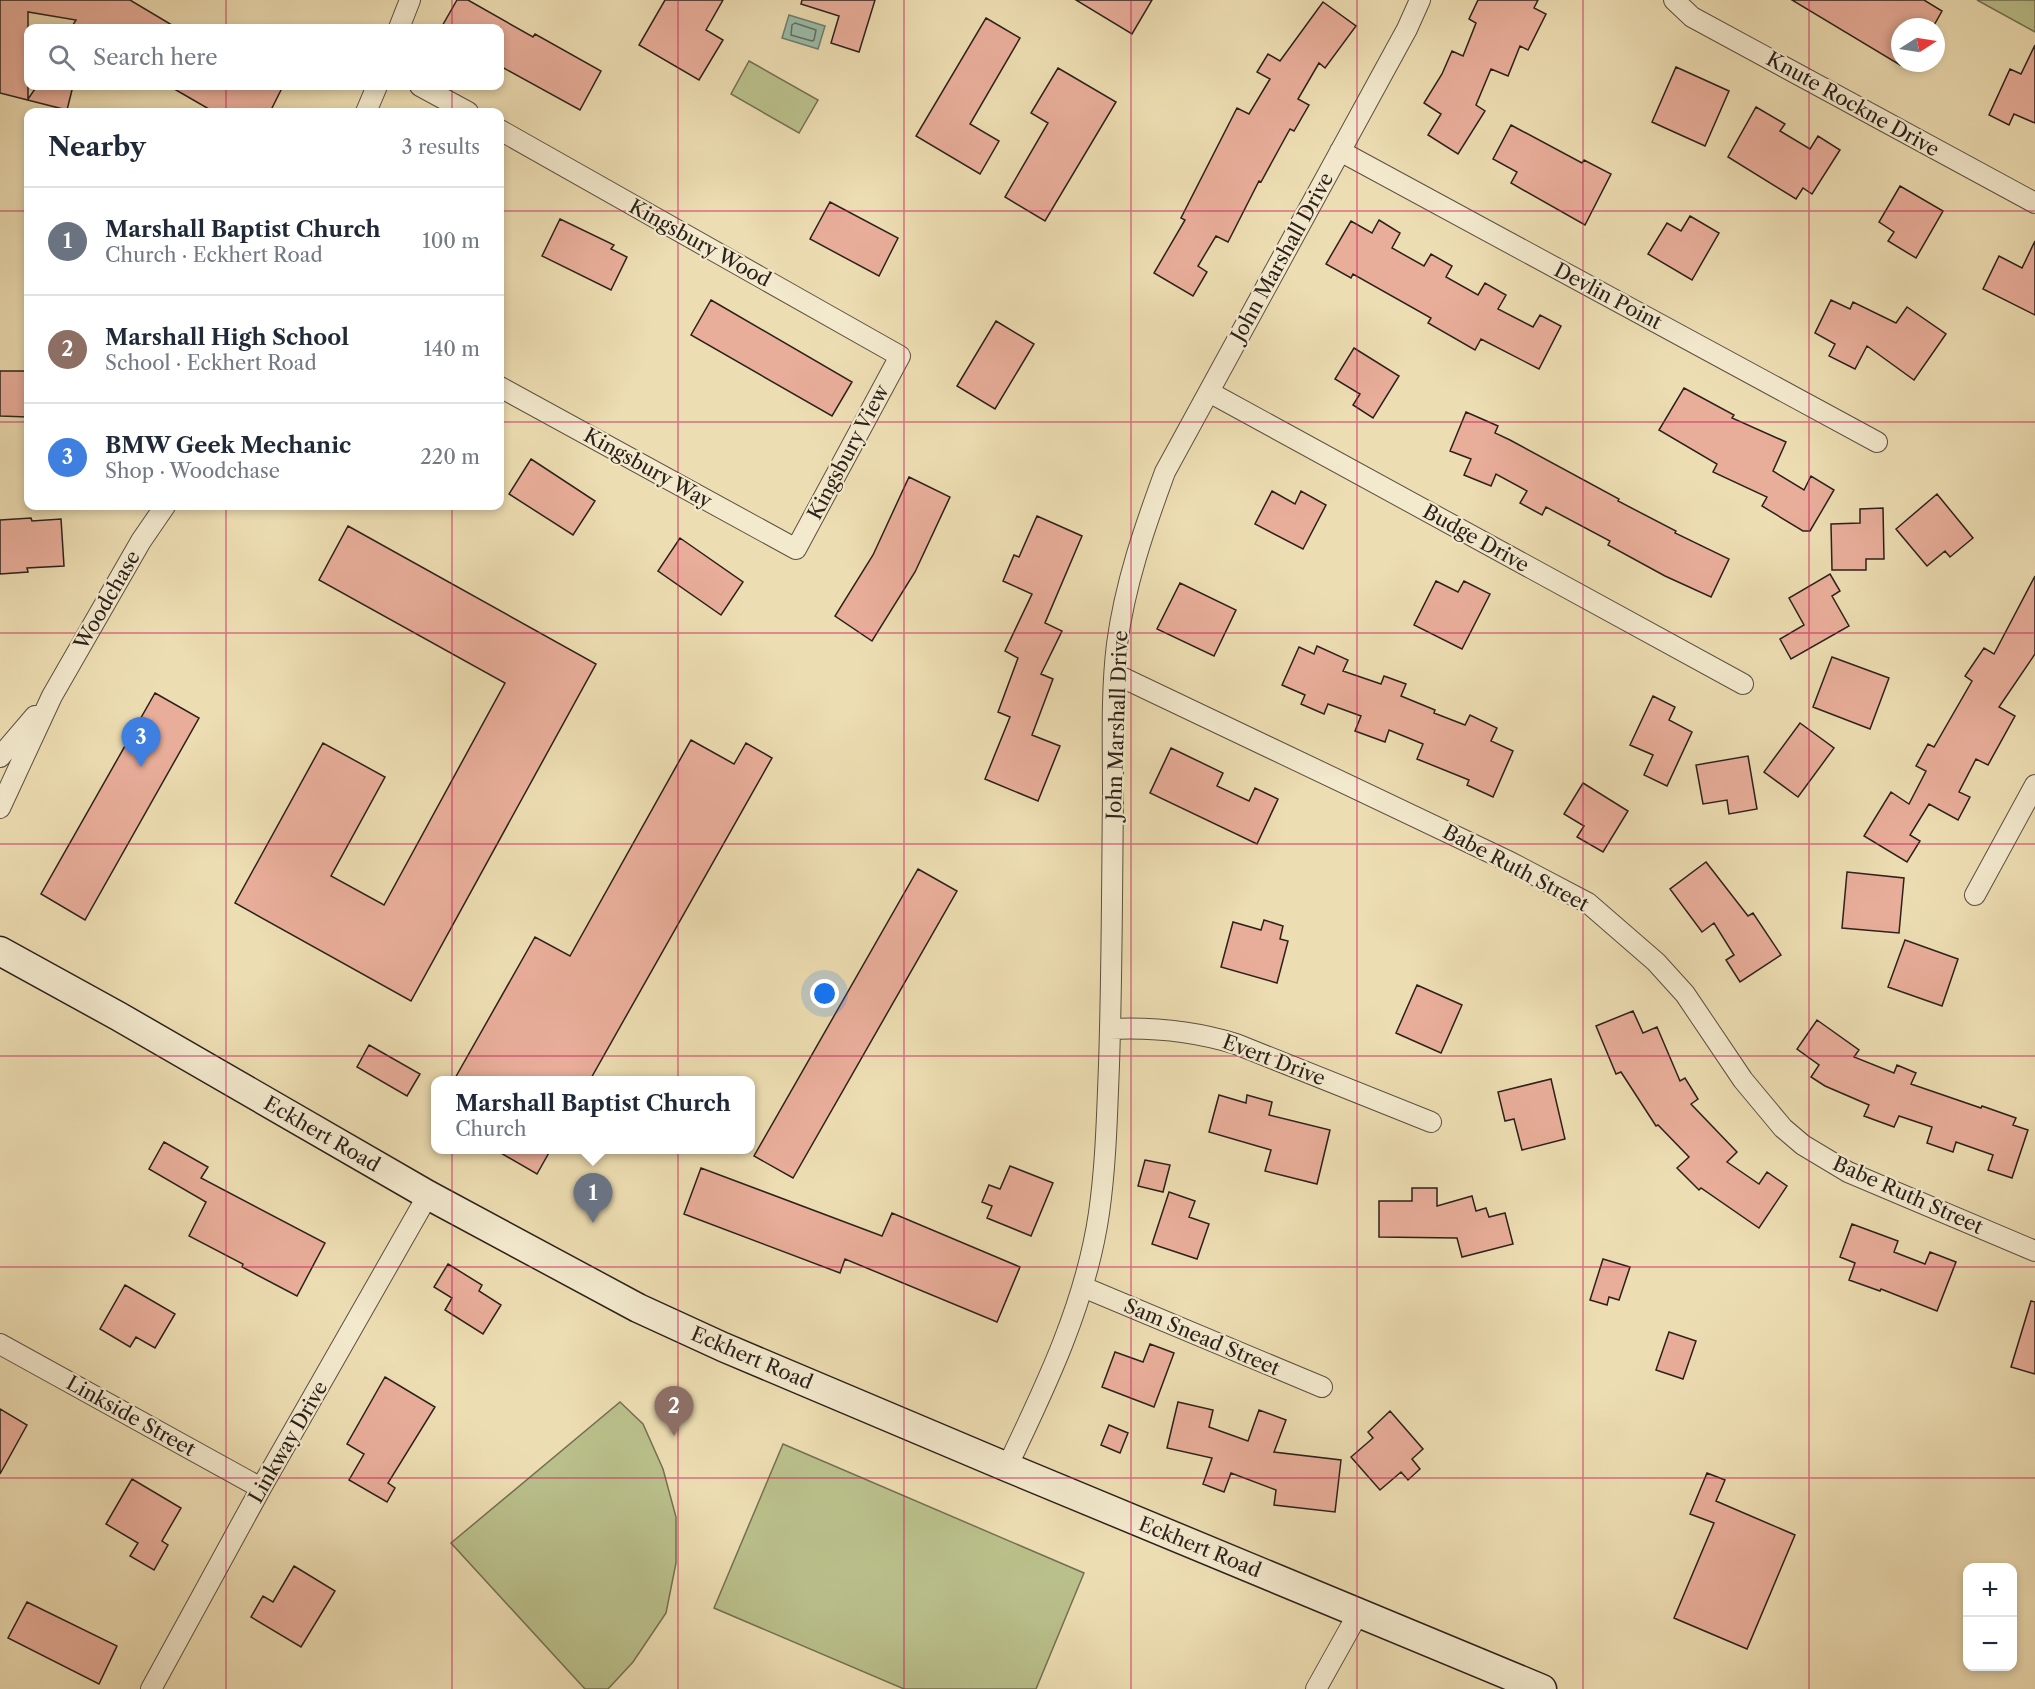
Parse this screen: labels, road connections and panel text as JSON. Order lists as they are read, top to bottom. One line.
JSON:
{"streets":{"main road":["Eckhert Road"],"street":["Knute Rockne Drive","Kingsbury Wood","John Marshall Drive","Devlin Point","Kingsbury View","Kingsbury Way","Budge Drive","Woodchase","Babe Ruth Street","Evert Drive","Sam Snead Street","Linkside Street","Linkway Drive"]},"crossings":[["Kingsbury Wood","Kingsbury View"],["John Marshall Drive","Devlin Point"],["John Marshall Drive","Budge Drive"],["John Marshall Drive","Babe Ruth Street"],["John Marshall Drive","Evert Drive"],["John Marshall Drive","Eckhert Road"],["John Marshall Drive","Sam Snead Street"],["Kingsbury View","Kingsbury Way"],["Eckhert Road","Linkway Drive"],["Linkside Street","Linkway Drive"]],"north":"right","page":{"search":"Search here","heading":["Nearby","3 results"],"list":[{"mark":"1","name":"Marshall Baptist Church","note":"Church · Eckhert Road","value":"100 m"},{"mark":"2","name":"Marshall High School","note":"School · Eckhert Road","value":"140 m"},{"mark":"3","name":"BMW Geek Mechanic","note":"Shop · Woodchase","value":"220 m"}],"pins":["3","1","2"],"popup":["Marshall Baptist Church","Church"],"map_buttons":["+","−"]}}
